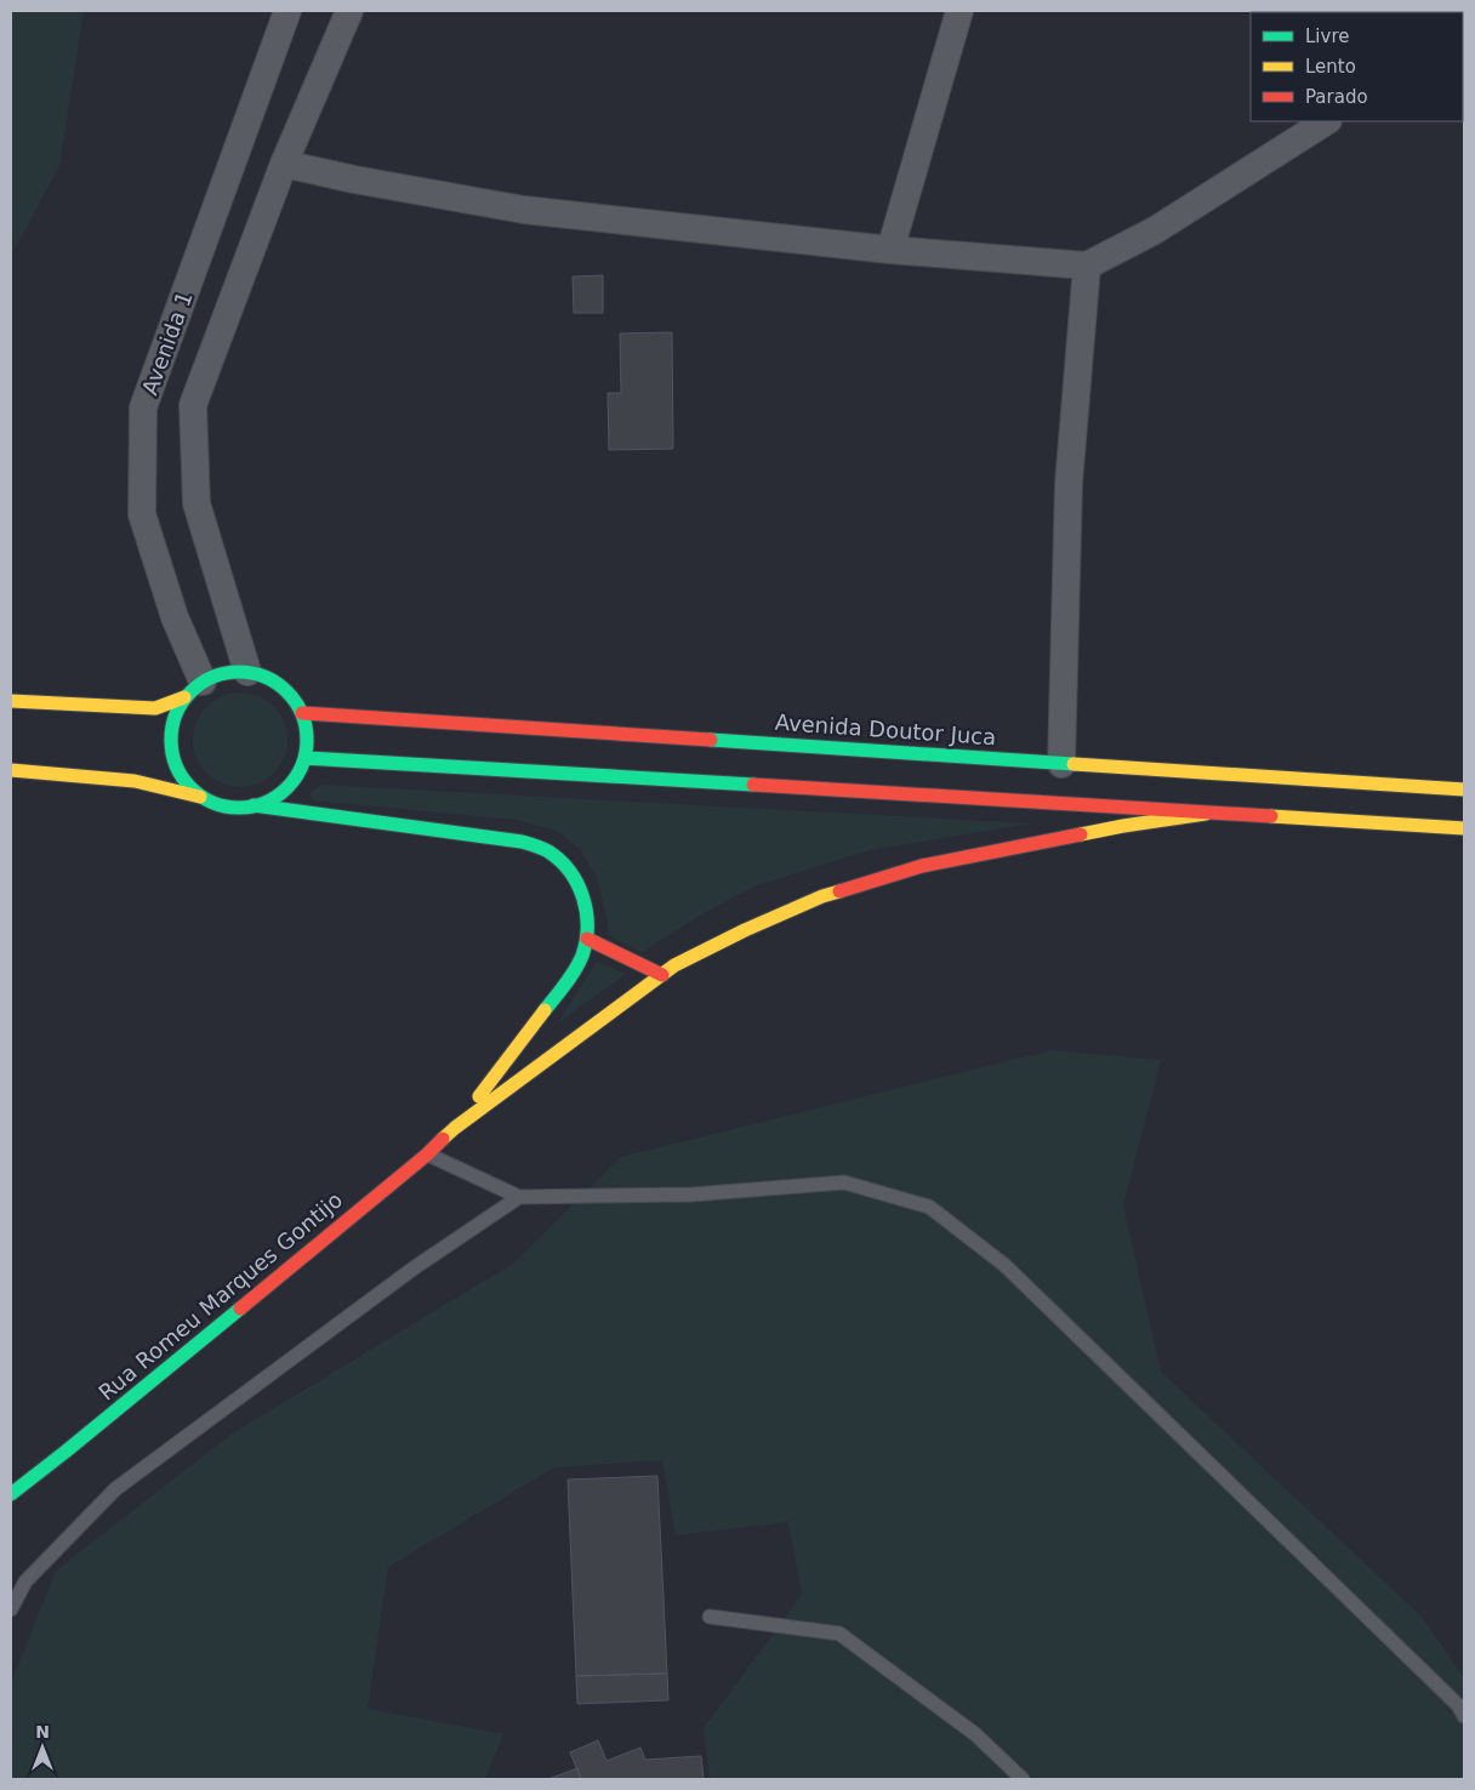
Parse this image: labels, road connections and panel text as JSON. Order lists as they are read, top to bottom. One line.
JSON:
{"streets":{"main road":["Avenida Doutor Juca","Rua Romeu Marques Gontijo"],"street":["Avenida 1"]},"crossings":[["Avenida 1","Avenida Doutor Juca"]],"legend":["Livre","Lento","Parado"],"north":"top"}
